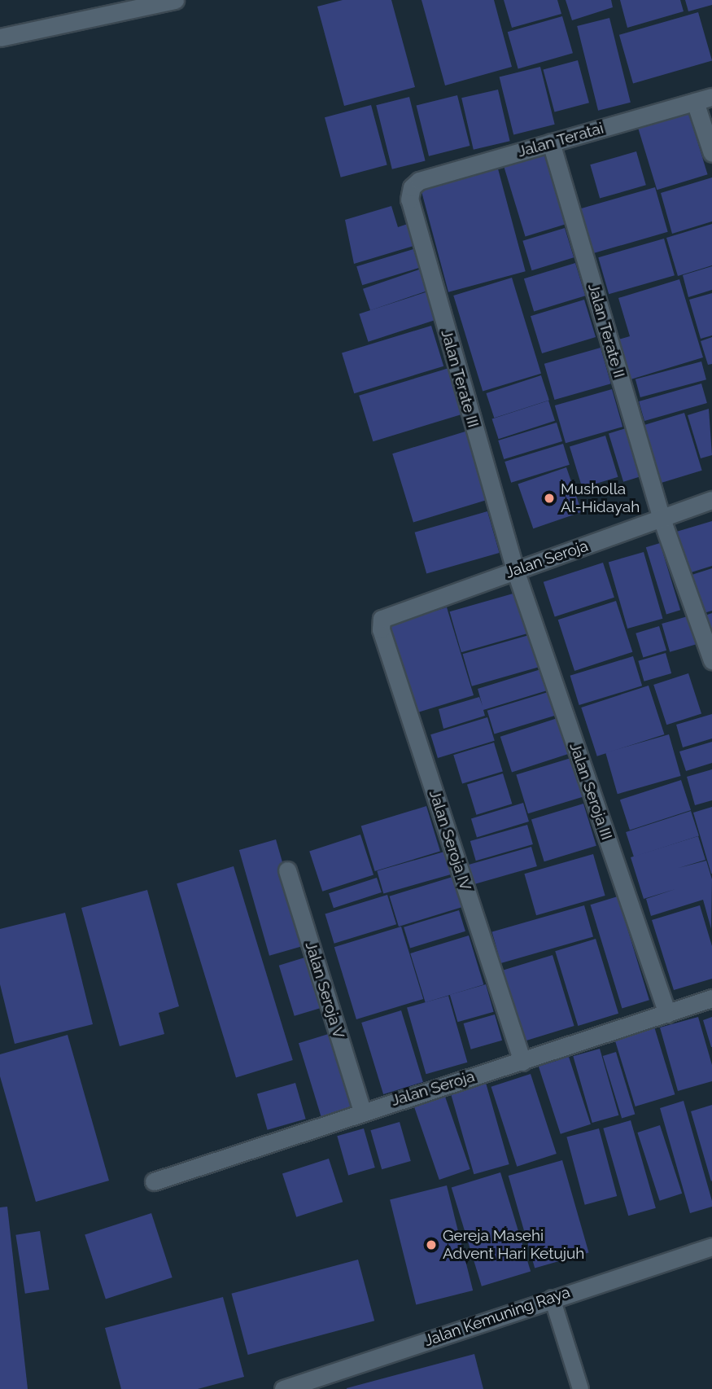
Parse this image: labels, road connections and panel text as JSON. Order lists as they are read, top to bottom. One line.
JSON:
{"streets":{"street":["Jalan Teratai","Jalan Terate II","Jalan Terate III","Jalan Seroja","Jalan Seroja III","Jalan Seroja IV","Jalan Seroja V","Jalan Kemuning Raya"]},"crossings":[["Jalan Teratai","Jalan Terate II"],["Jalan Teratai","Jalan Terate III"],["Jalan Terate II","Jalan Seroja"],["Jalan Terate III","Jalan Seroja"],["Jalan Terate III","Jalan Seroja III"],["Jalan Seroja","Jalan Seroja III"],["Jalan Seroja","Jalan Seroja IV"],["Jalan Seroja","Jalan Seroja V"]],"places":["Musholla Al-Hidayah","Gereja Masehi Advent Hari Ketujuh"]}
